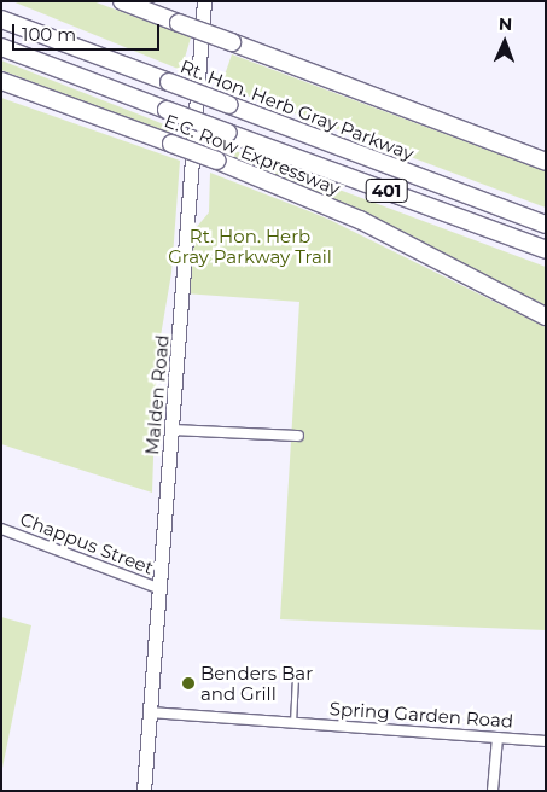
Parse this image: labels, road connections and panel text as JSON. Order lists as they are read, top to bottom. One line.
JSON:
{"streets":{"highway":["Rt. Hon. Herb Gray Parkway","E.C. Row Expressway","401"],"main road":["Malden Road"],"street":["Chappus Street","Spring Garden Road"]},"crossings":[["Malden Road","Chappus Street"],["Malden Road","Spring Garden Road"]],"parks":["Rt. Hon. Herb Gray Parkway Trail"],"places":["Benders Bar and Grill"],"scale_bar":"100 m","north":"top"}
